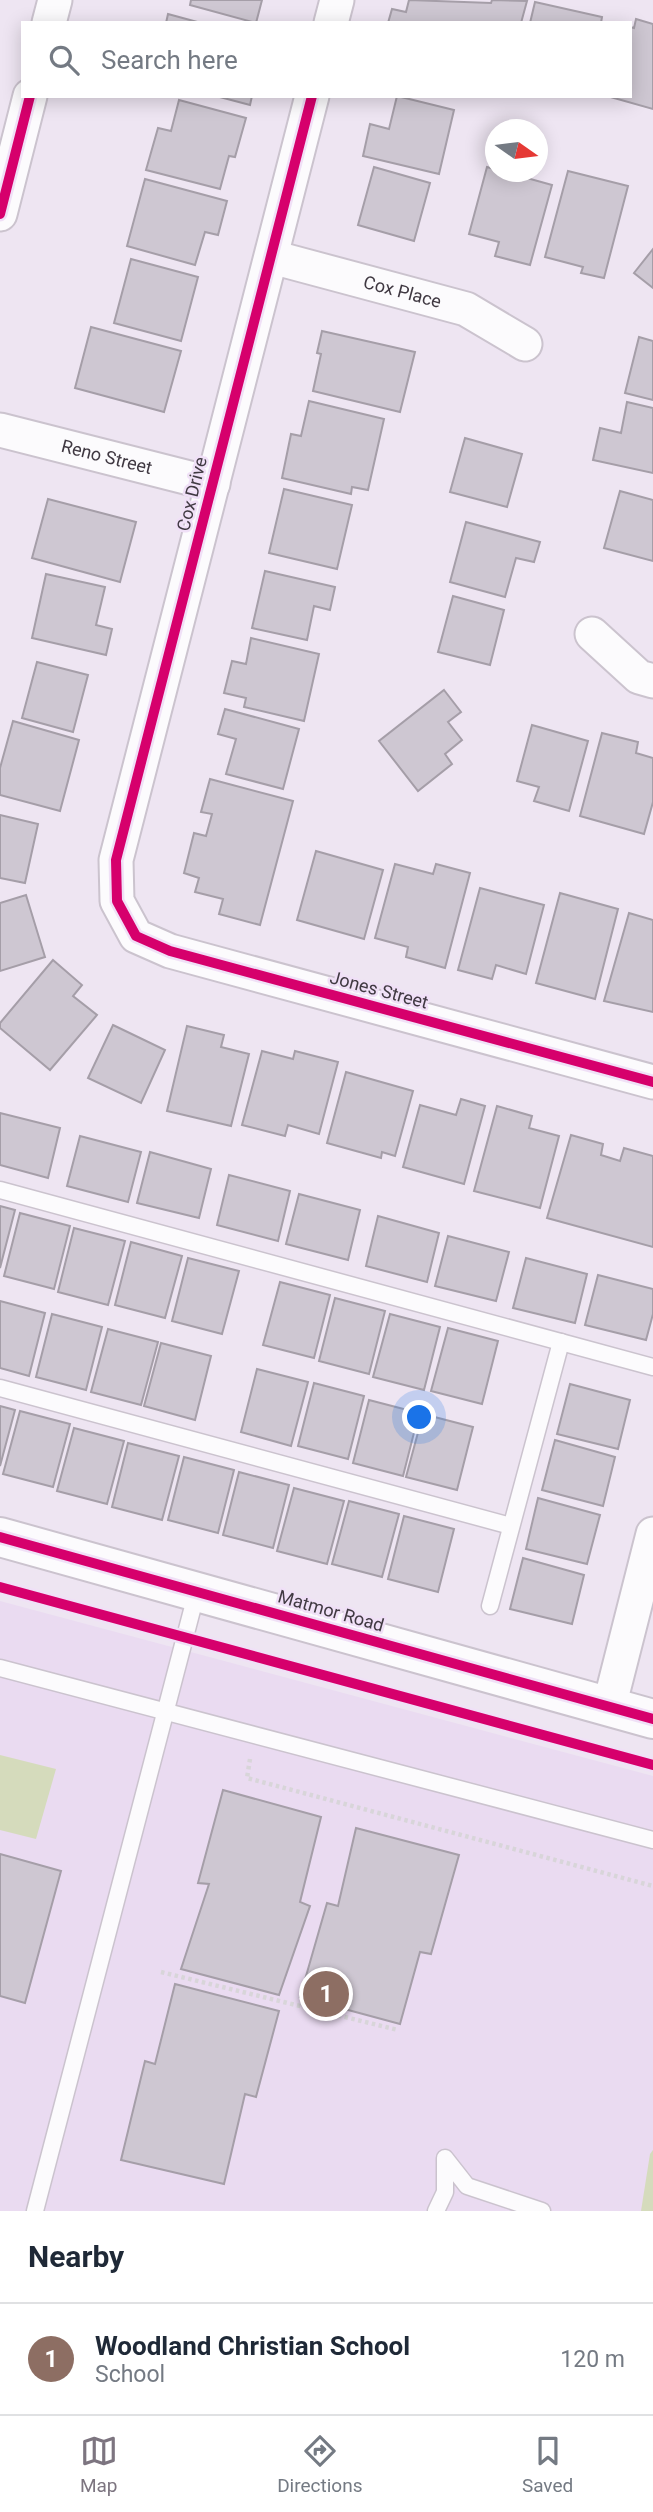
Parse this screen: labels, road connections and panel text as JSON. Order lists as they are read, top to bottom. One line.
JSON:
{"streets":{"street":["Cox Place","Reno Street","Cox Drive","Jones Street","Matmor Road"]},"crossings":[["Cox Place","Cox Drive"],["Reno Street","Cox Drive"],["Cox Drive","Jones Street"]],"north":"right","page":{"search":"Search here","pins":"1","heading":"Nearby","list":[{"mark":"1","name":"Woodland Christian School","note":"School","value":"120 m"}],"nav":["Map","Directions","Saved"]}}
